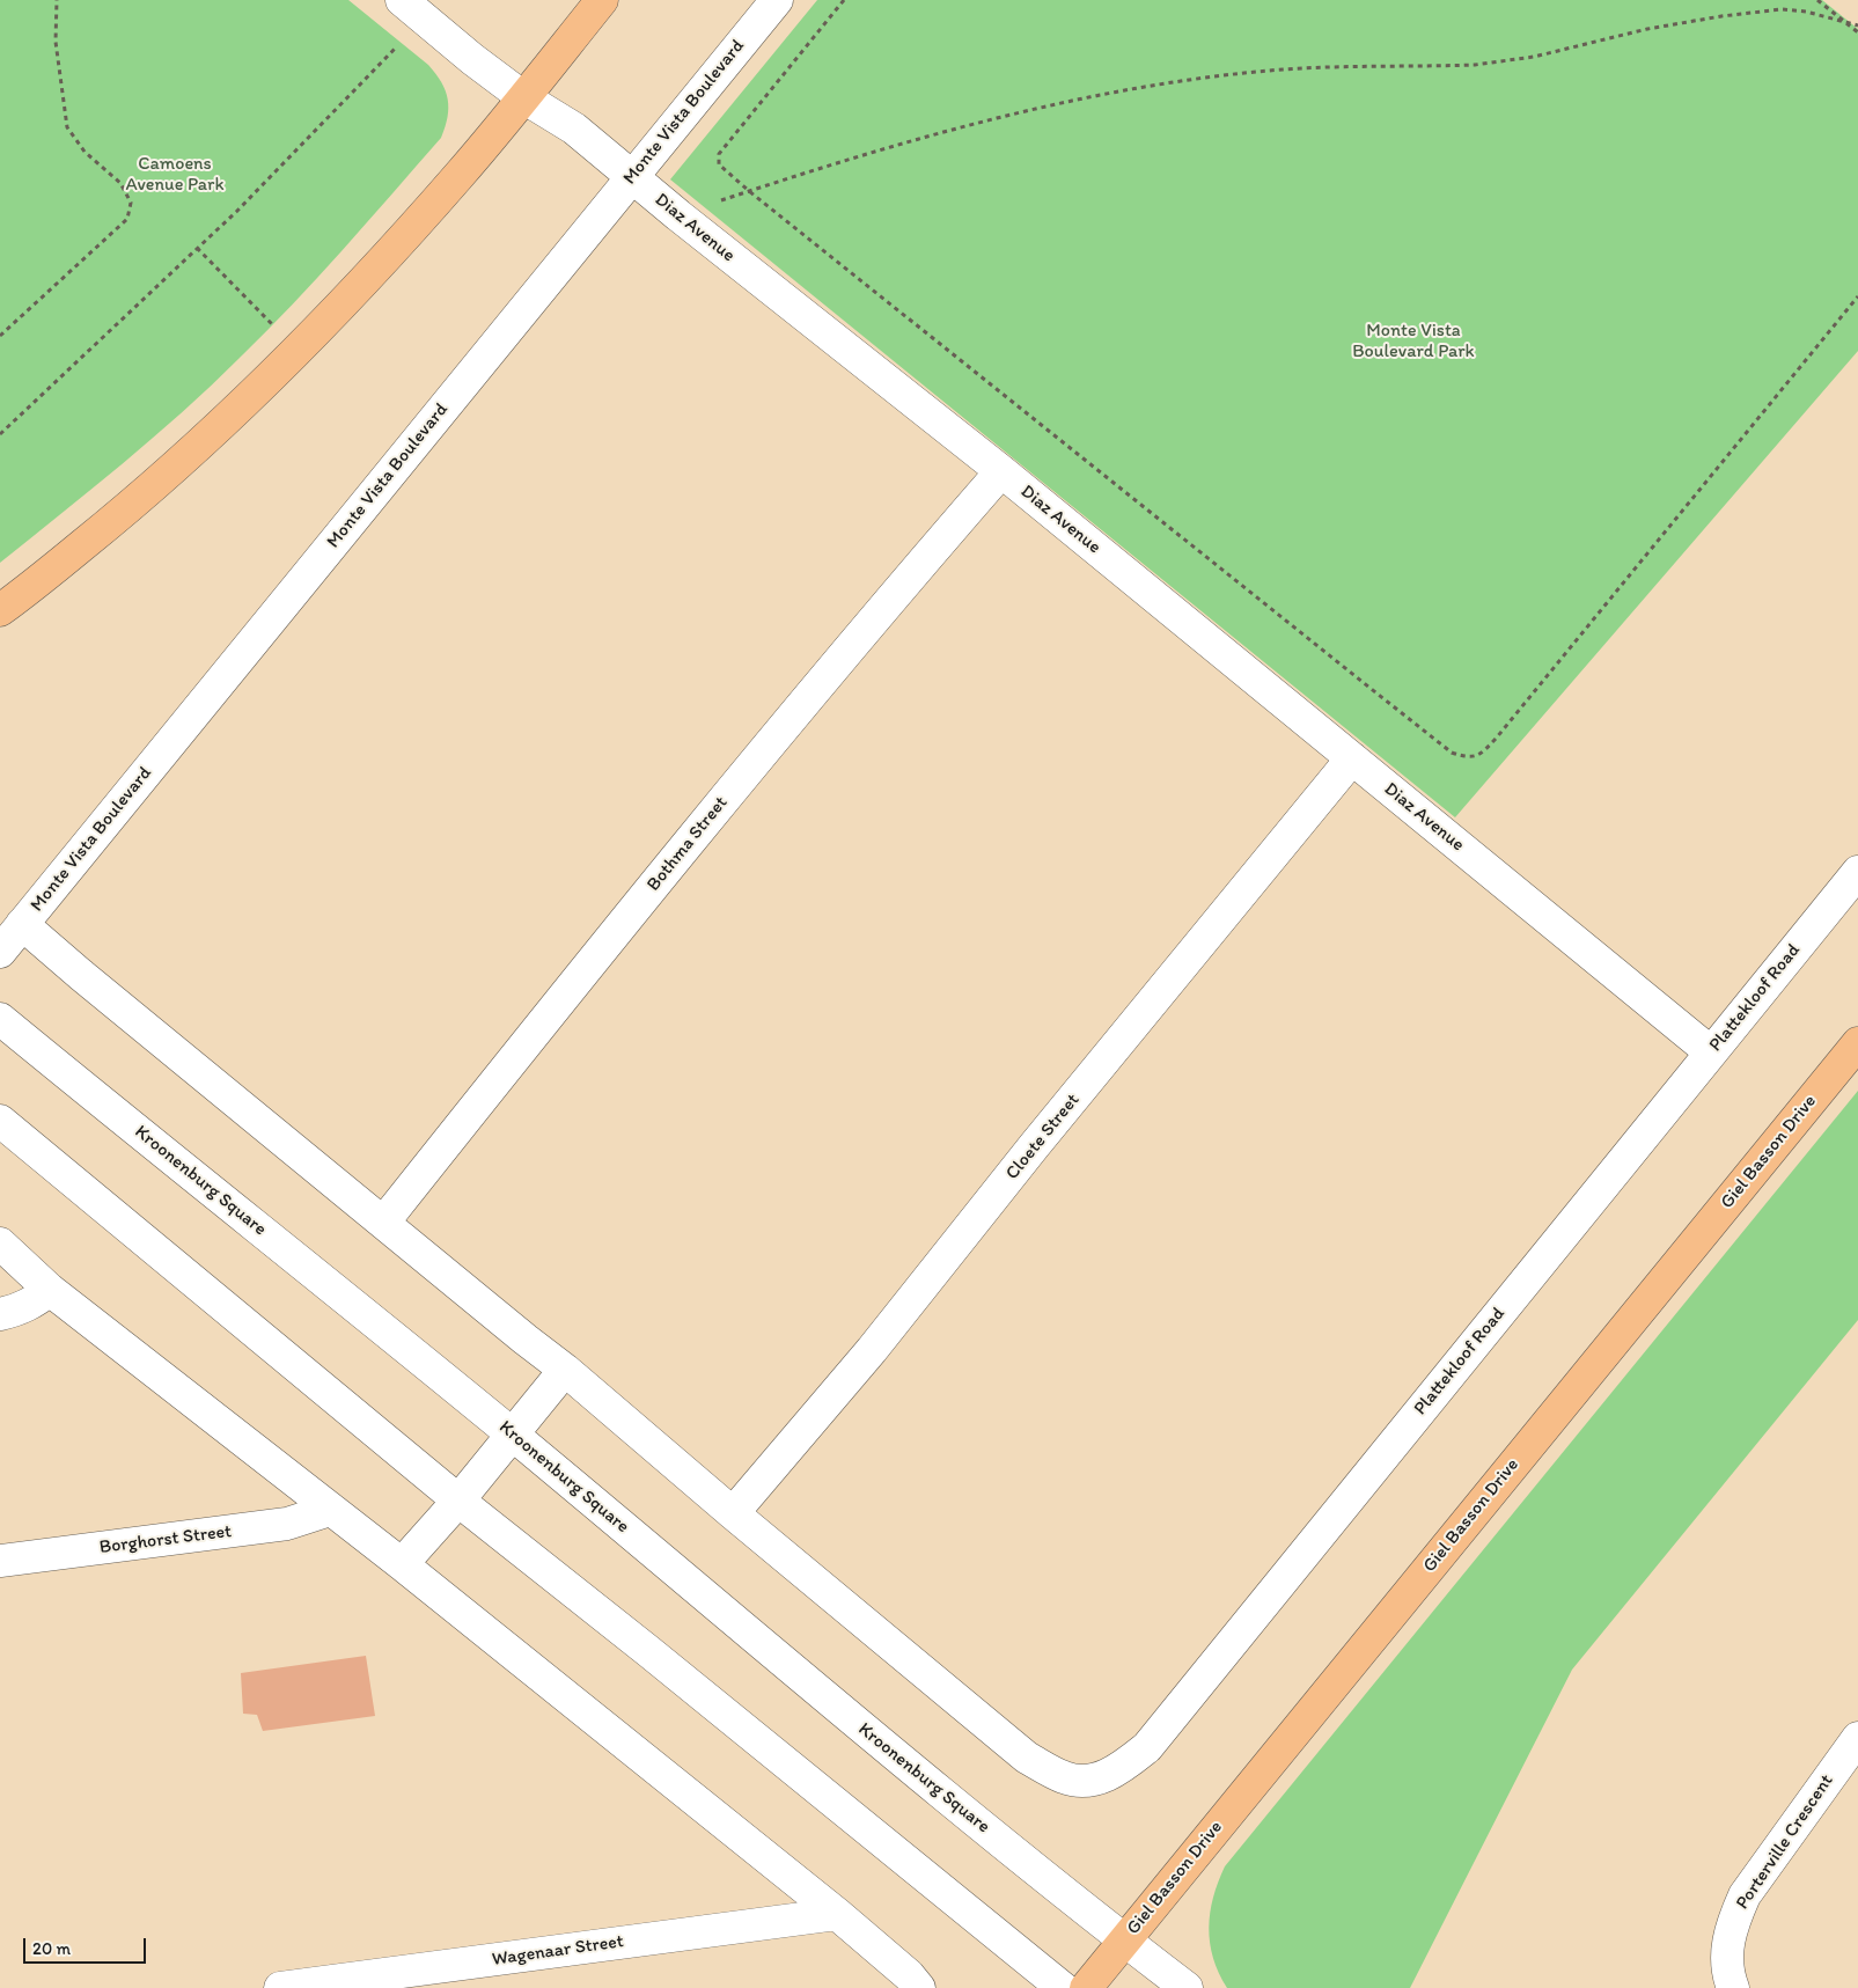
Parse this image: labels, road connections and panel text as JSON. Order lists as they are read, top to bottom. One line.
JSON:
{"streets":{"main road":["Giel Basson Drive"],"street":["Monte Vista Boulevard","Diaz Avenue","Bothma Street","Plattekloof Road","Cloete Street","Kroonenburg Square","Borghorst Street","Porterville Crescent","Wagenaar Street"]},"crossings":[["Monte Vista Boulevard","Diaz Avenue"],["Diaz Avenue","Bothma Street"],["Diaz Avenue","Plattekloof Road"],["Diaz Avenue","Cloete Street"],["Plattekloof Road","Cloete Street"],["Giel Basson Drive","Kroonenburg Square"]],"parks":["Camoens Avenue Park","Monte Vista Boulevard Park"],"scale_bar":"20 m"}
